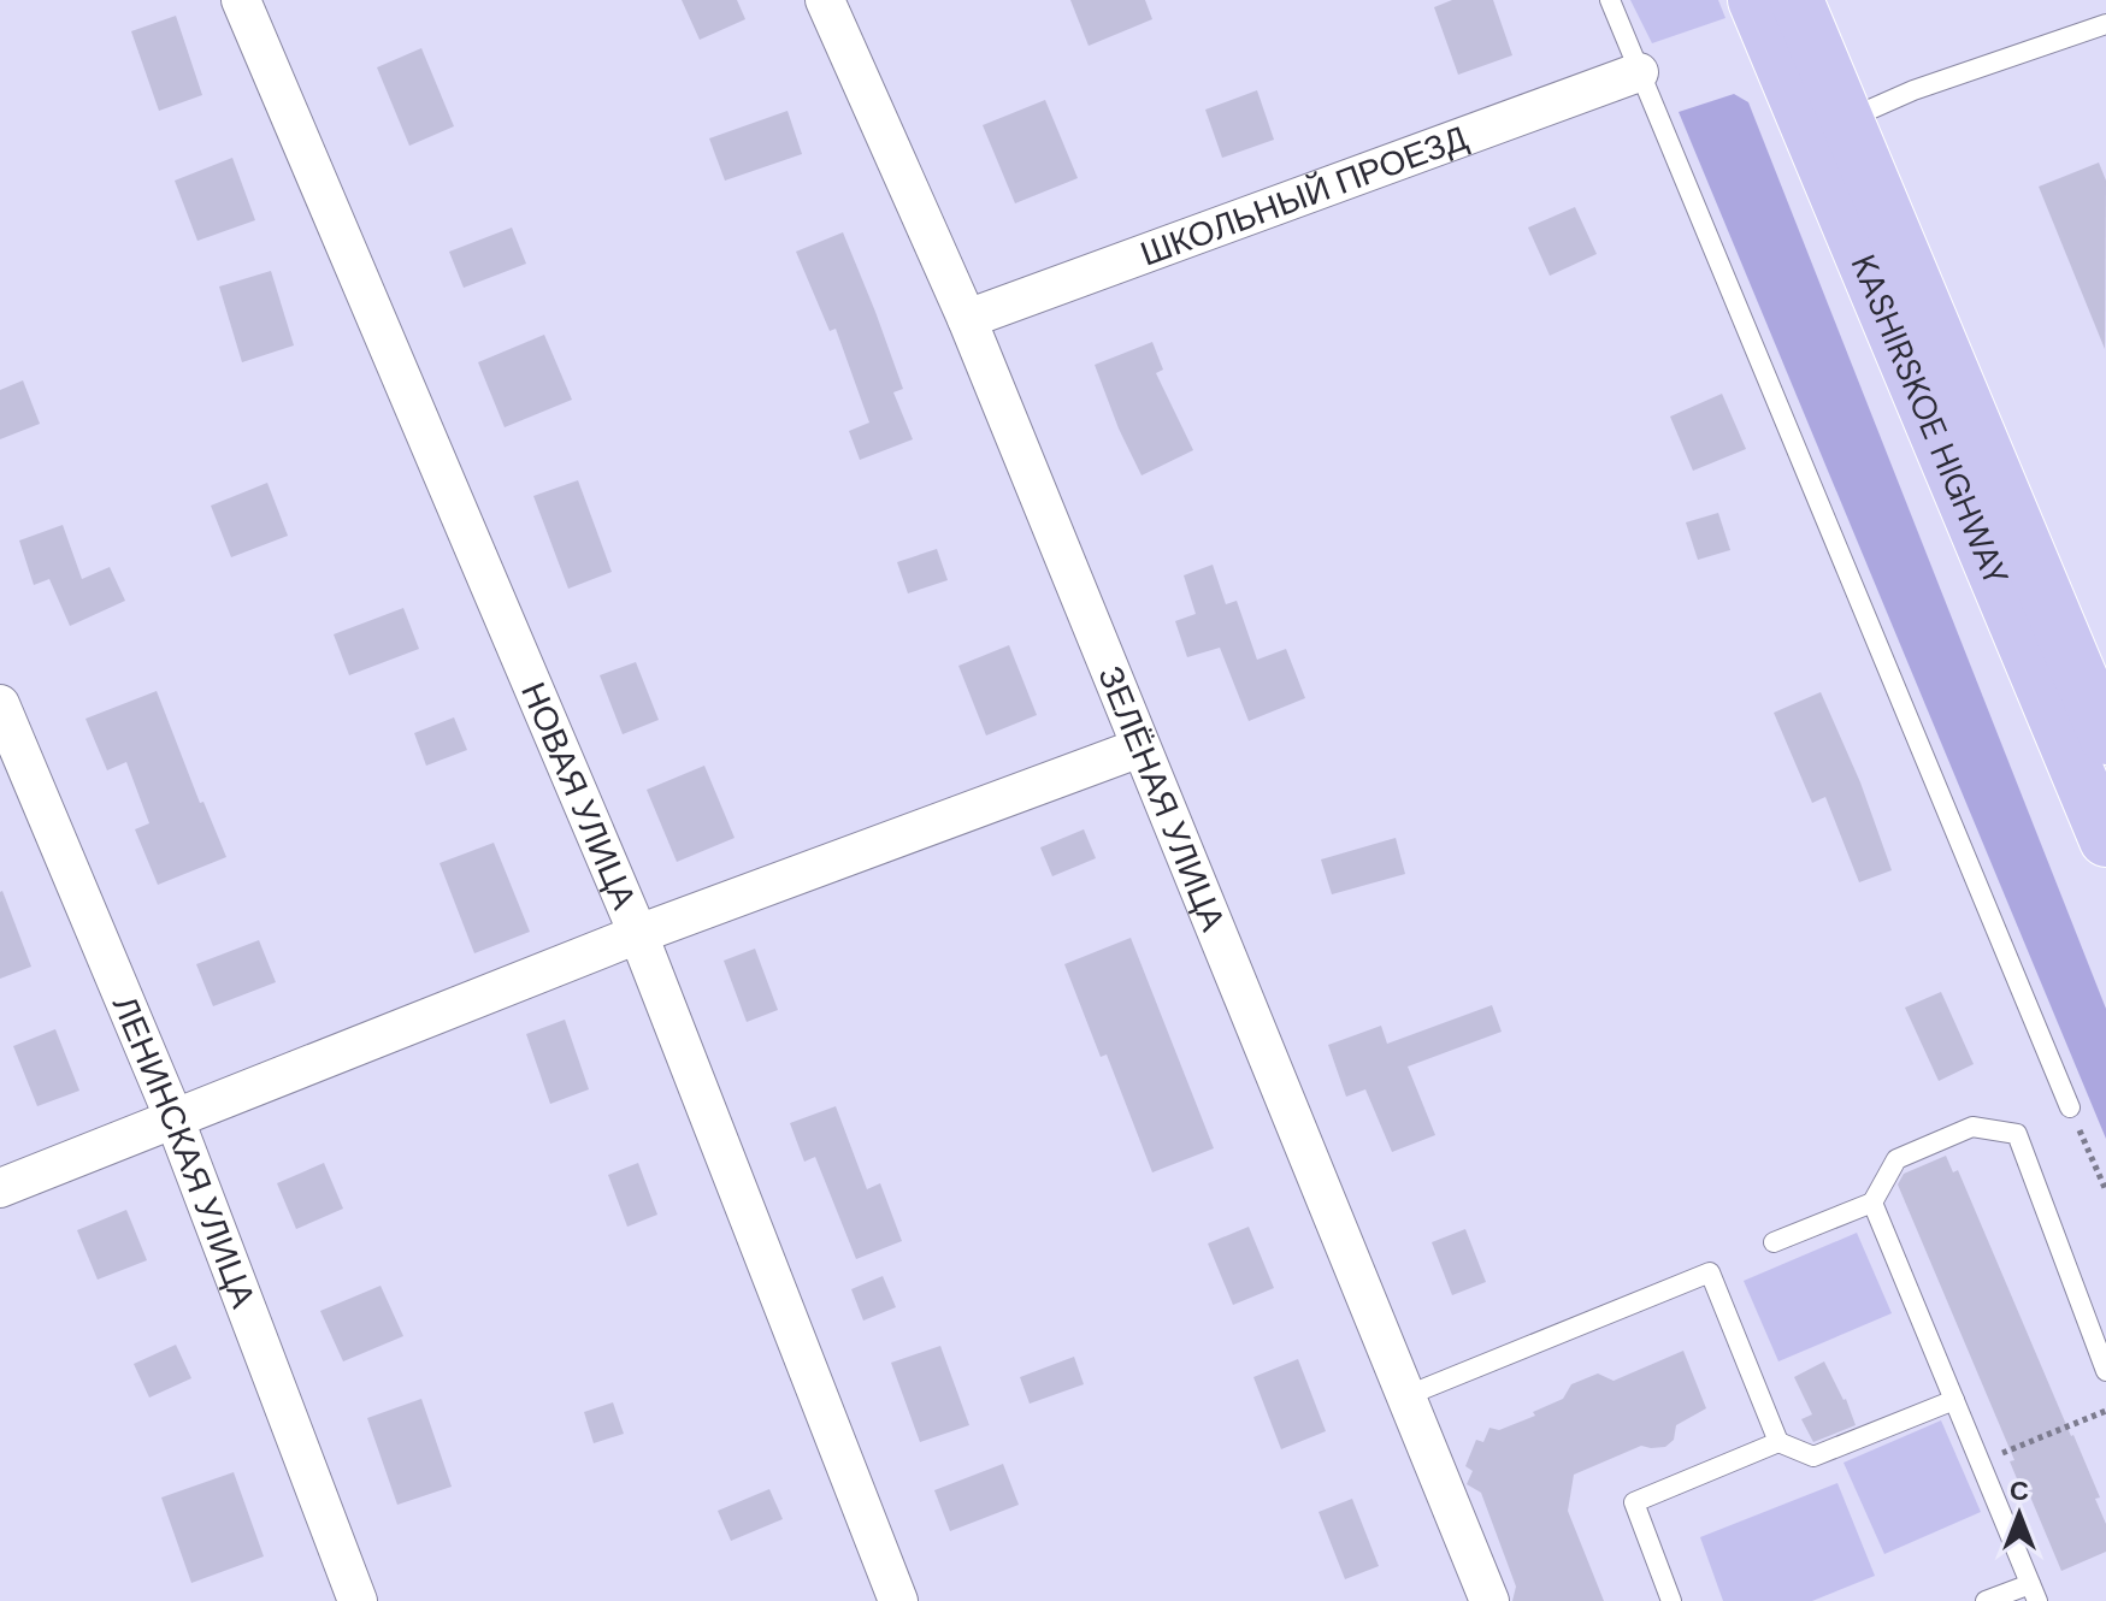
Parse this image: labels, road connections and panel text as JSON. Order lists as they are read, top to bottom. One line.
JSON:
{"streets":{"main road":["KASHIRSKOE HIGHWAY"],"street":["ШКОЛЬНЫЙ ПРОЕЗД","НОВАЯ УЛИЦА","ЗЕЛЁНАЯ УЛИЦА","ЛЕНИНСКАЯ УЛИЦА"]},"crossings":[["ШКОЛЬНЫЙ ПРОЕЗД","ЗЕЛЁНАЯ УЛИЦА"]],"north":"top"}
